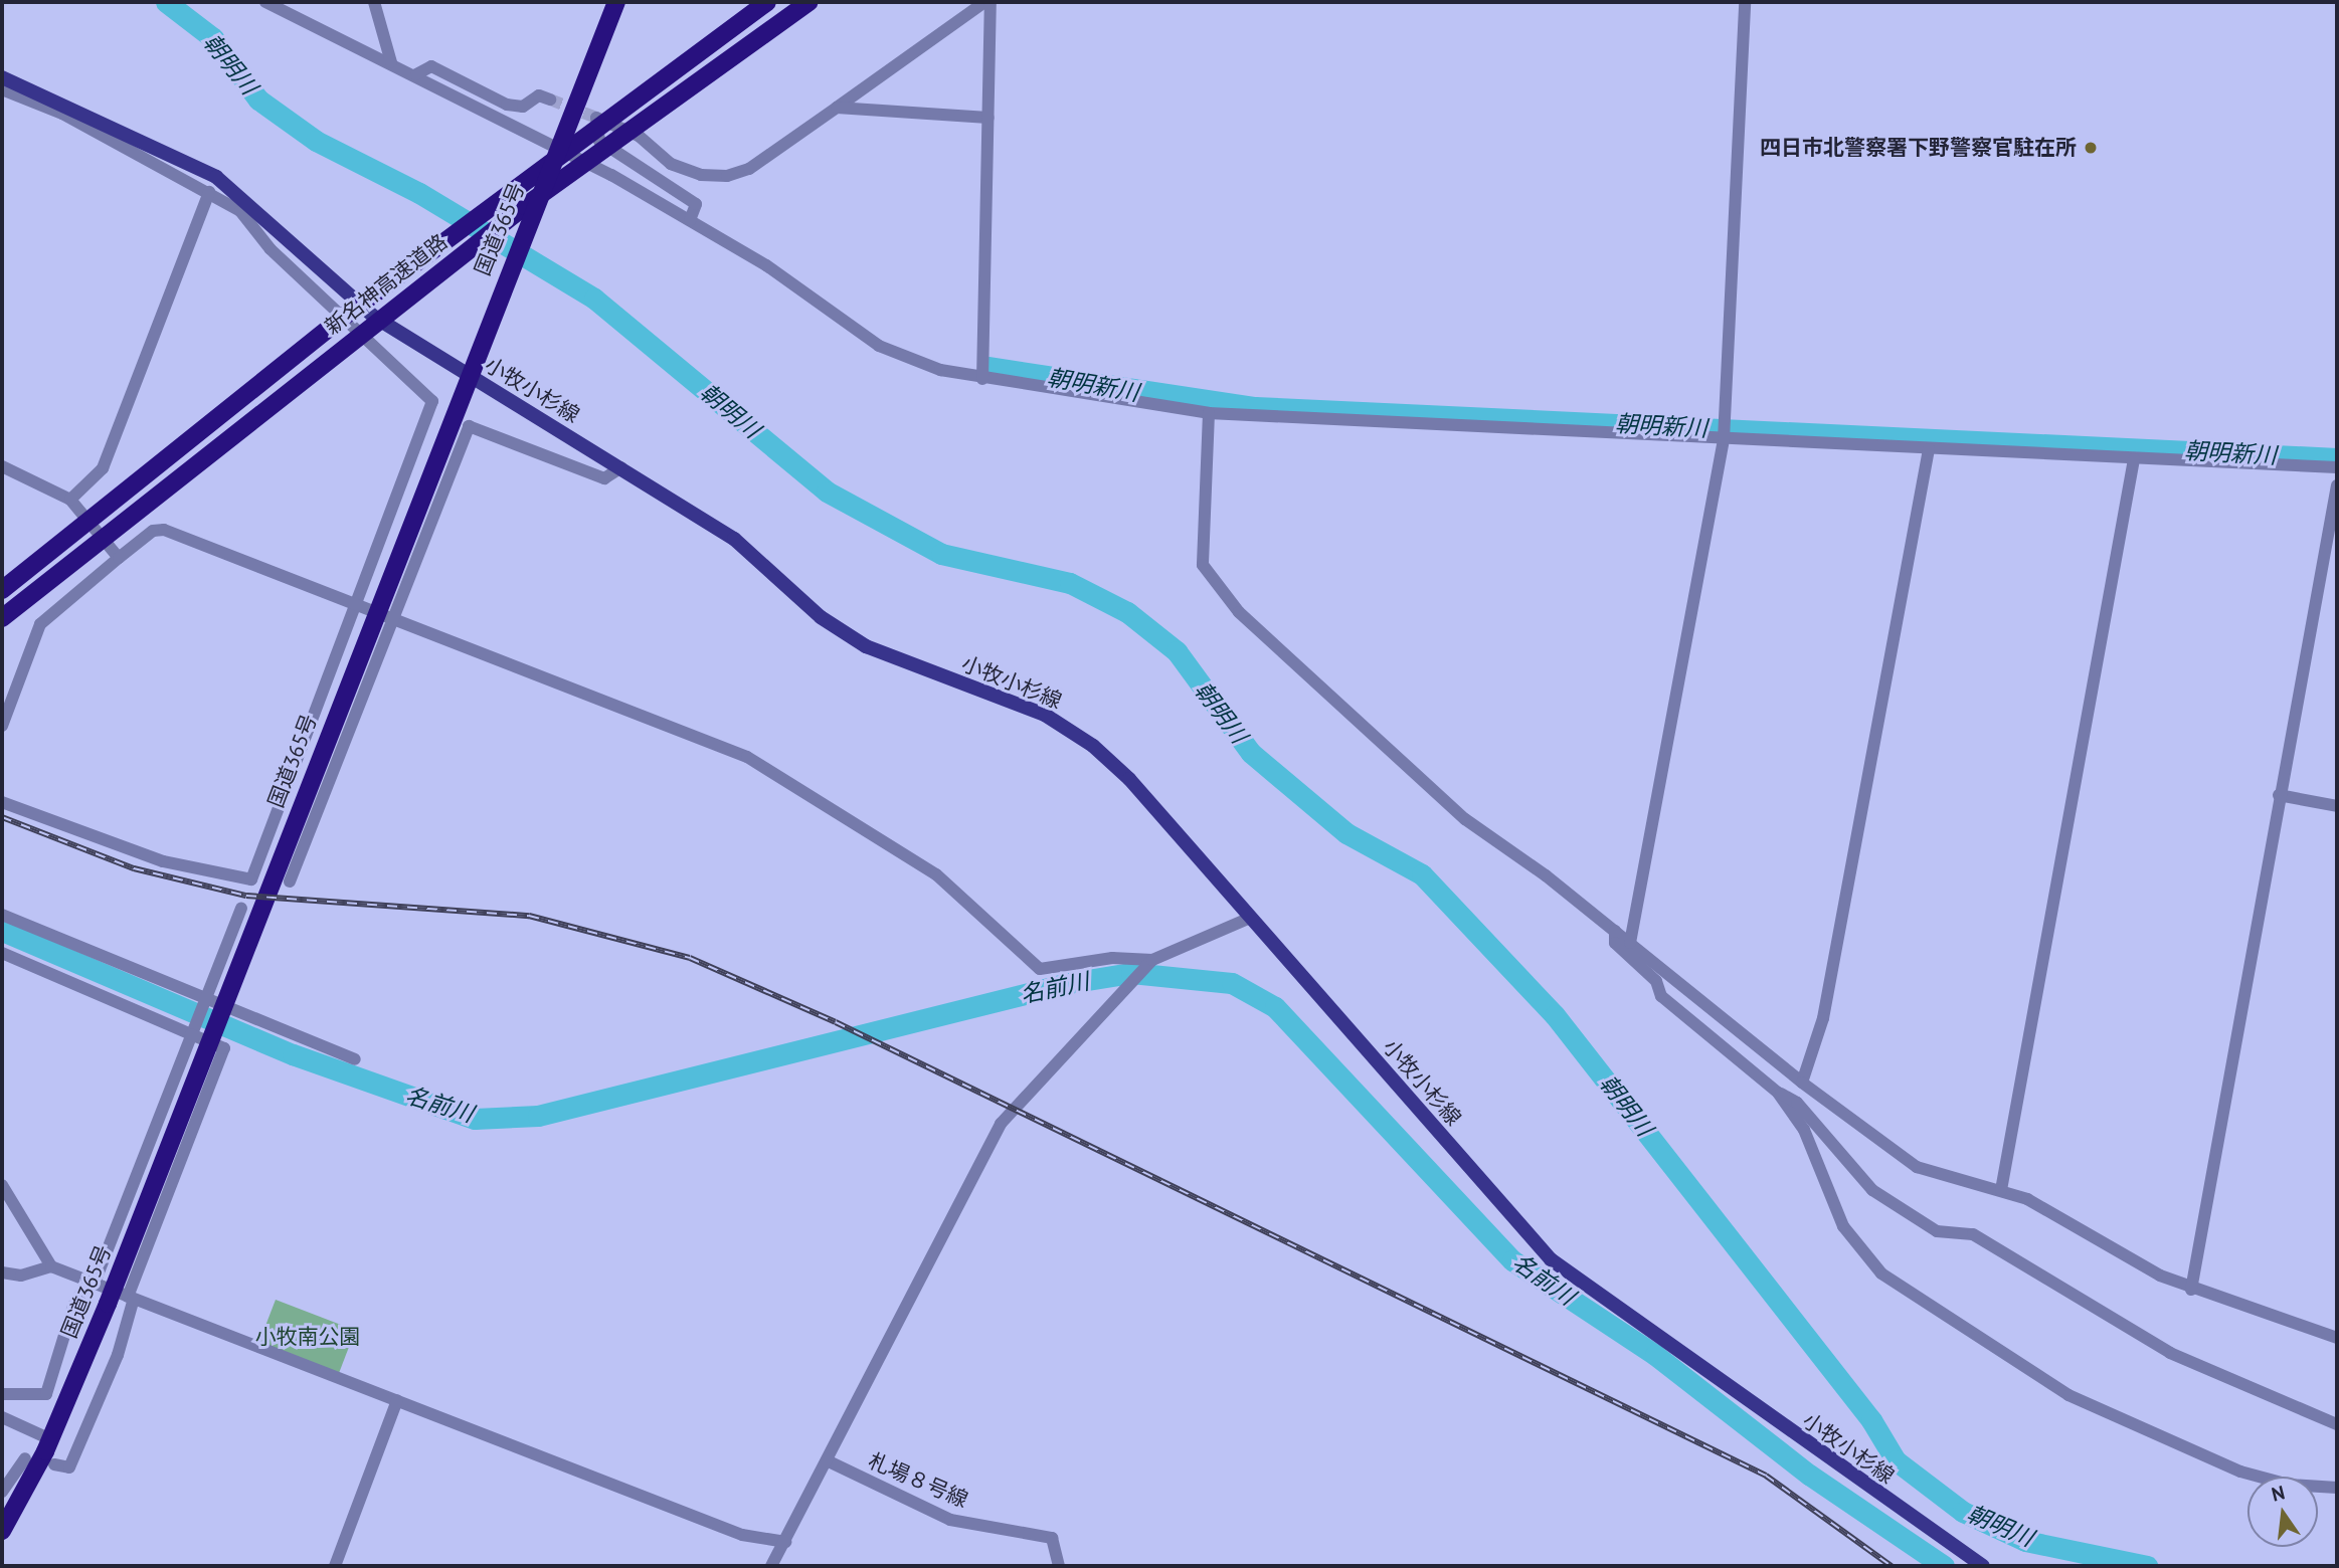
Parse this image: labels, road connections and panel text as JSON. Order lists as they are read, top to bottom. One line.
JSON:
{"streets":{"highway":["国道365号","新名神高速道路"],"main road":["小牧小杉線"],"street":["札場８号線"]},"crossings":[["国道365号","小牧小杉線"]],"water":["朝明川","朝明新川","名前川"],"parks":["小牧南公園"],"places":["四日市北警察署下野警察官駐在所"],"north":"top"}
